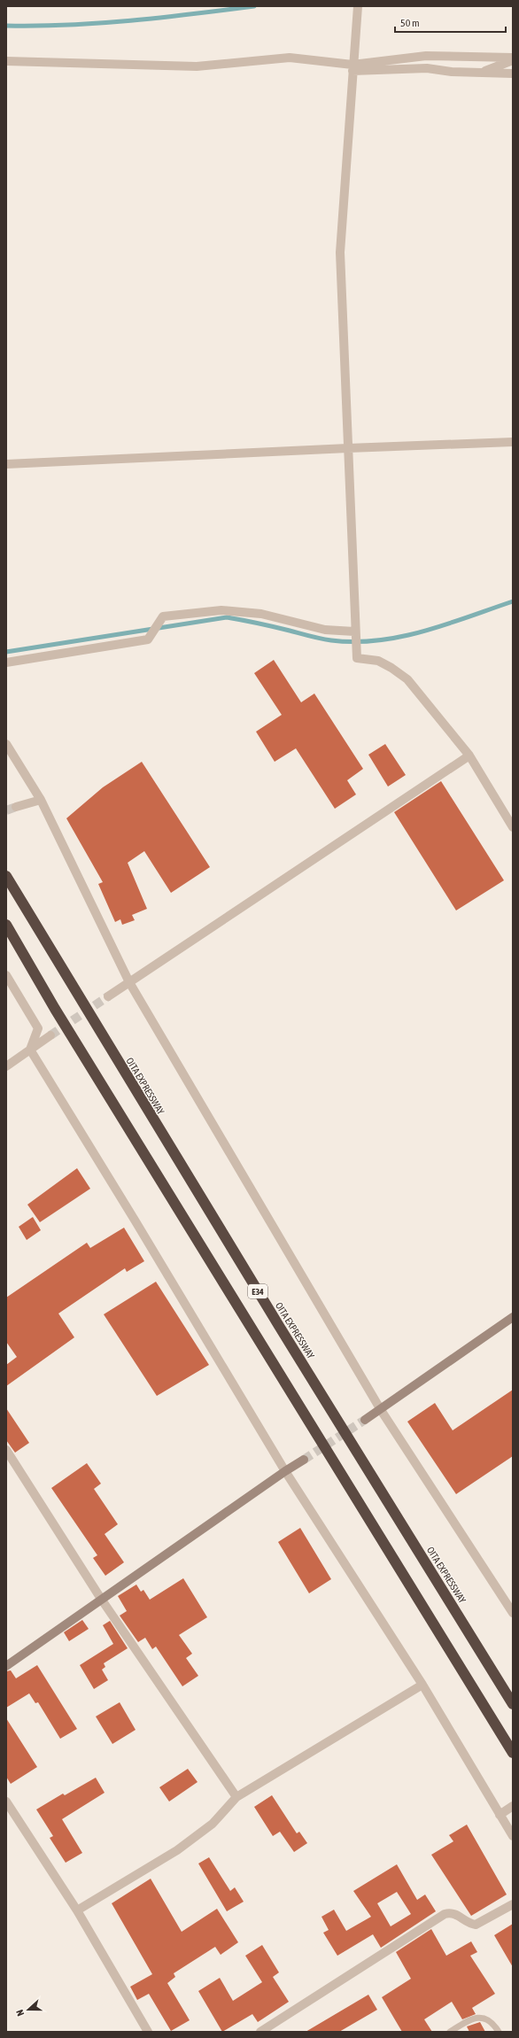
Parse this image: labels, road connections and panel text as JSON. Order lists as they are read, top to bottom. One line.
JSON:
{"streets":{"highway":["OITA EXPRESSWAY","E34"]},"scale_bar":"50 m","north":"left"}
